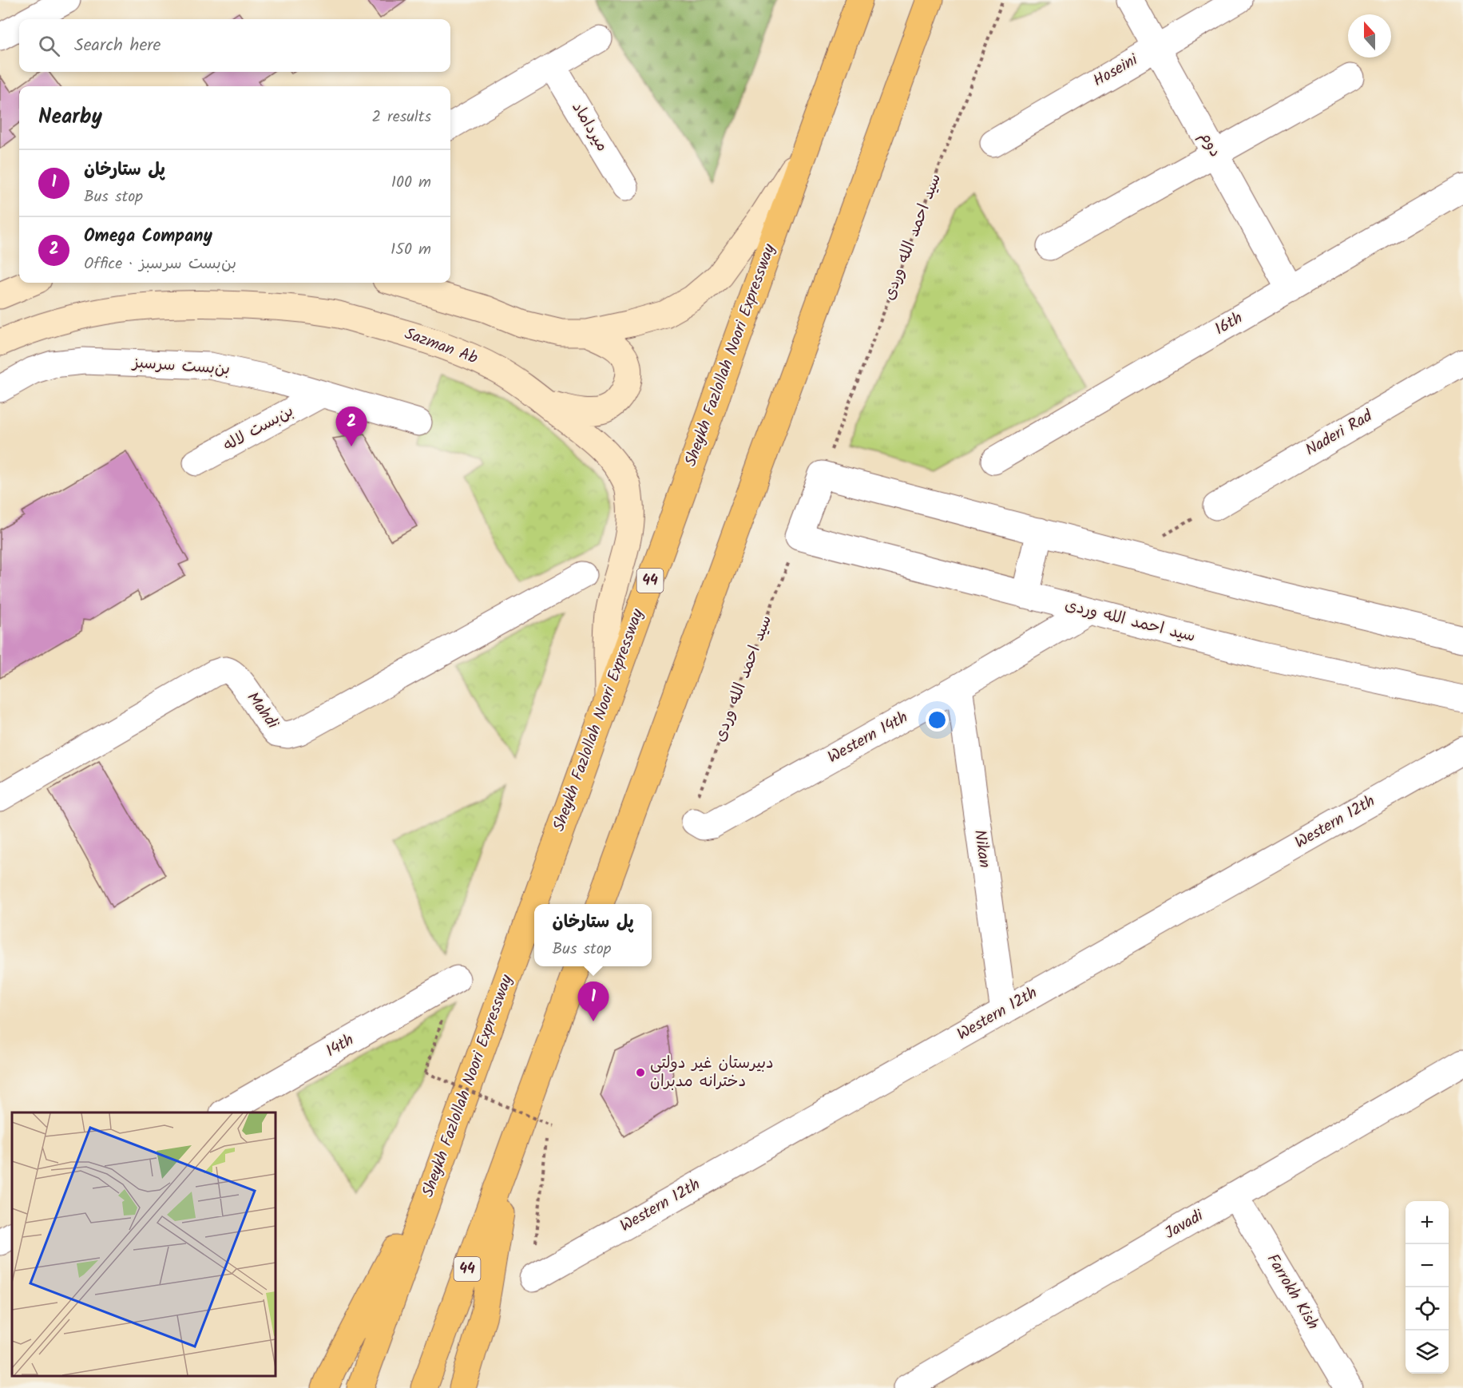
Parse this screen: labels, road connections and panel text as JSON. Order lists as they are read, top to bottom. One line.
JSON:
{"streets":{"highway":["Sheykh Fazlollah Noori Expressway","44"],"main road":["Sazman Ab"],"street":["Hoseini","میرداماد","دوم","سید احمد الله وردی","16th","بن‌بست سرسبز","بن‌بست لاله","Naderi Rad","Mahdi","Western 14th","Western 12th","Nikan","14th","Javadi","Farrokh Kish"]},"crossings":[["Hoseini","دوم"],["دوم","16th"],["سید احمد الله وردی","Western 14th"],["Sazman Ab","Sheykh Fazlollah Noori Expressway"],["بن‌بست سرسبز","بن‌بست لاله"],["Western 14th","Nikan"],["Western 12th","Nikan"],["Javadi","Farrokh Kish"]],"places":["دبیرستان غیر دولتی دخترانه مدبران"],"north":"top","page":{"search":"Search here","heading":["Nearby","2 results"],"list":[{"mark":"1","name":"پل ستارخان","note":"Bus stop","value":"100 m"},{"mark":"2","name":"Omega Company","note":"Office · بن‌بست سرسبز","value":"150 m"}],"pins":["2","1"],"popup":["پل ستارخان","Bus stop"],"map_buttons":["+","−"]}}
